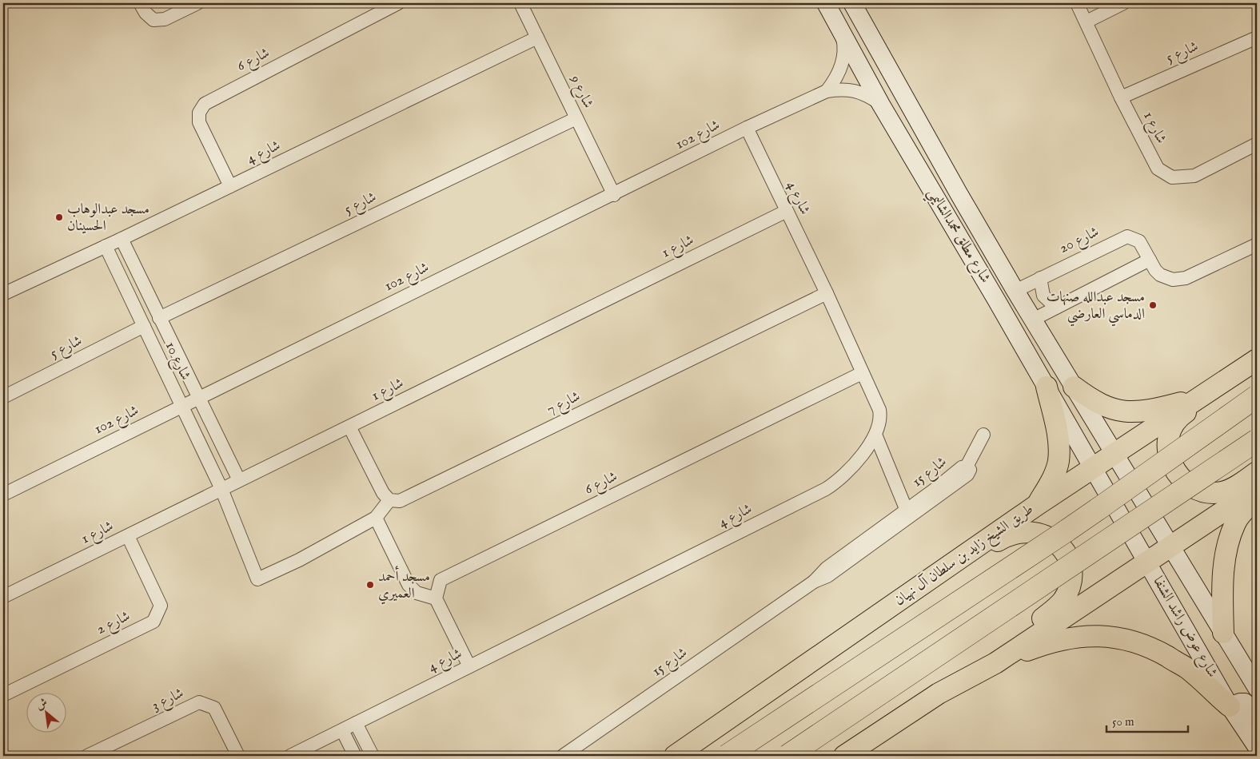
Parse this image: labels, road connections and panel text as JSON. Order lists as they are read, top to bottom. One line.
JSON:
{"streets":{"main road":["طريق الشيخ زايد بن سلطان آل نهيان"],"street":["شارع 5","شارع 6","شارع 9","شارع 1","شارع 102","شارع 4","شارع مطلق محمدالشاليمي","شارع 20","شارع 10","شارع 7","شارع 15","شارع 2","شارع عوض راشد الشنفا","شارع 3"]},"crossings":[["شارع 5","شارع 9"],["شارع 5","شارع 1"],["شارع 5","شارع 10"],["شارع 6","شارع 4"],["شارع 9","شارع 102"],["شارع 9","شارع 4"],["شارع 1","شارع 4"],["شارع 1","شارع 10"],["شارع 1","شارع 2"],["شارع 102","شارع 4"],["شارع 102","شارع مطلق محمدالشاليمي"],["شارع 102","شارع 10"],["شارع 4","شارع 10"],["شارع 4","شارع 7"],["شارع مطلق محمدالشاليمي","شارع 20"],["شارع مطلق محمدالشاليمي","طريق الشيخ زايد بن سلطان آل نهيان"],["شارع مطلق محمدالشاليمي","شارع عوض راشد الشنفا"],["طريق الشيخ زايد بن سلطان آل نهيان","شارع عوض راشد الشنفا"]],"places":["مسجد عبدالوهاب الحسينان","مسجد عبدالله صنهات الدماسي العارضي","مسجد أحمد العميري"],"scale_bar":"50 m","north":"top left"}
